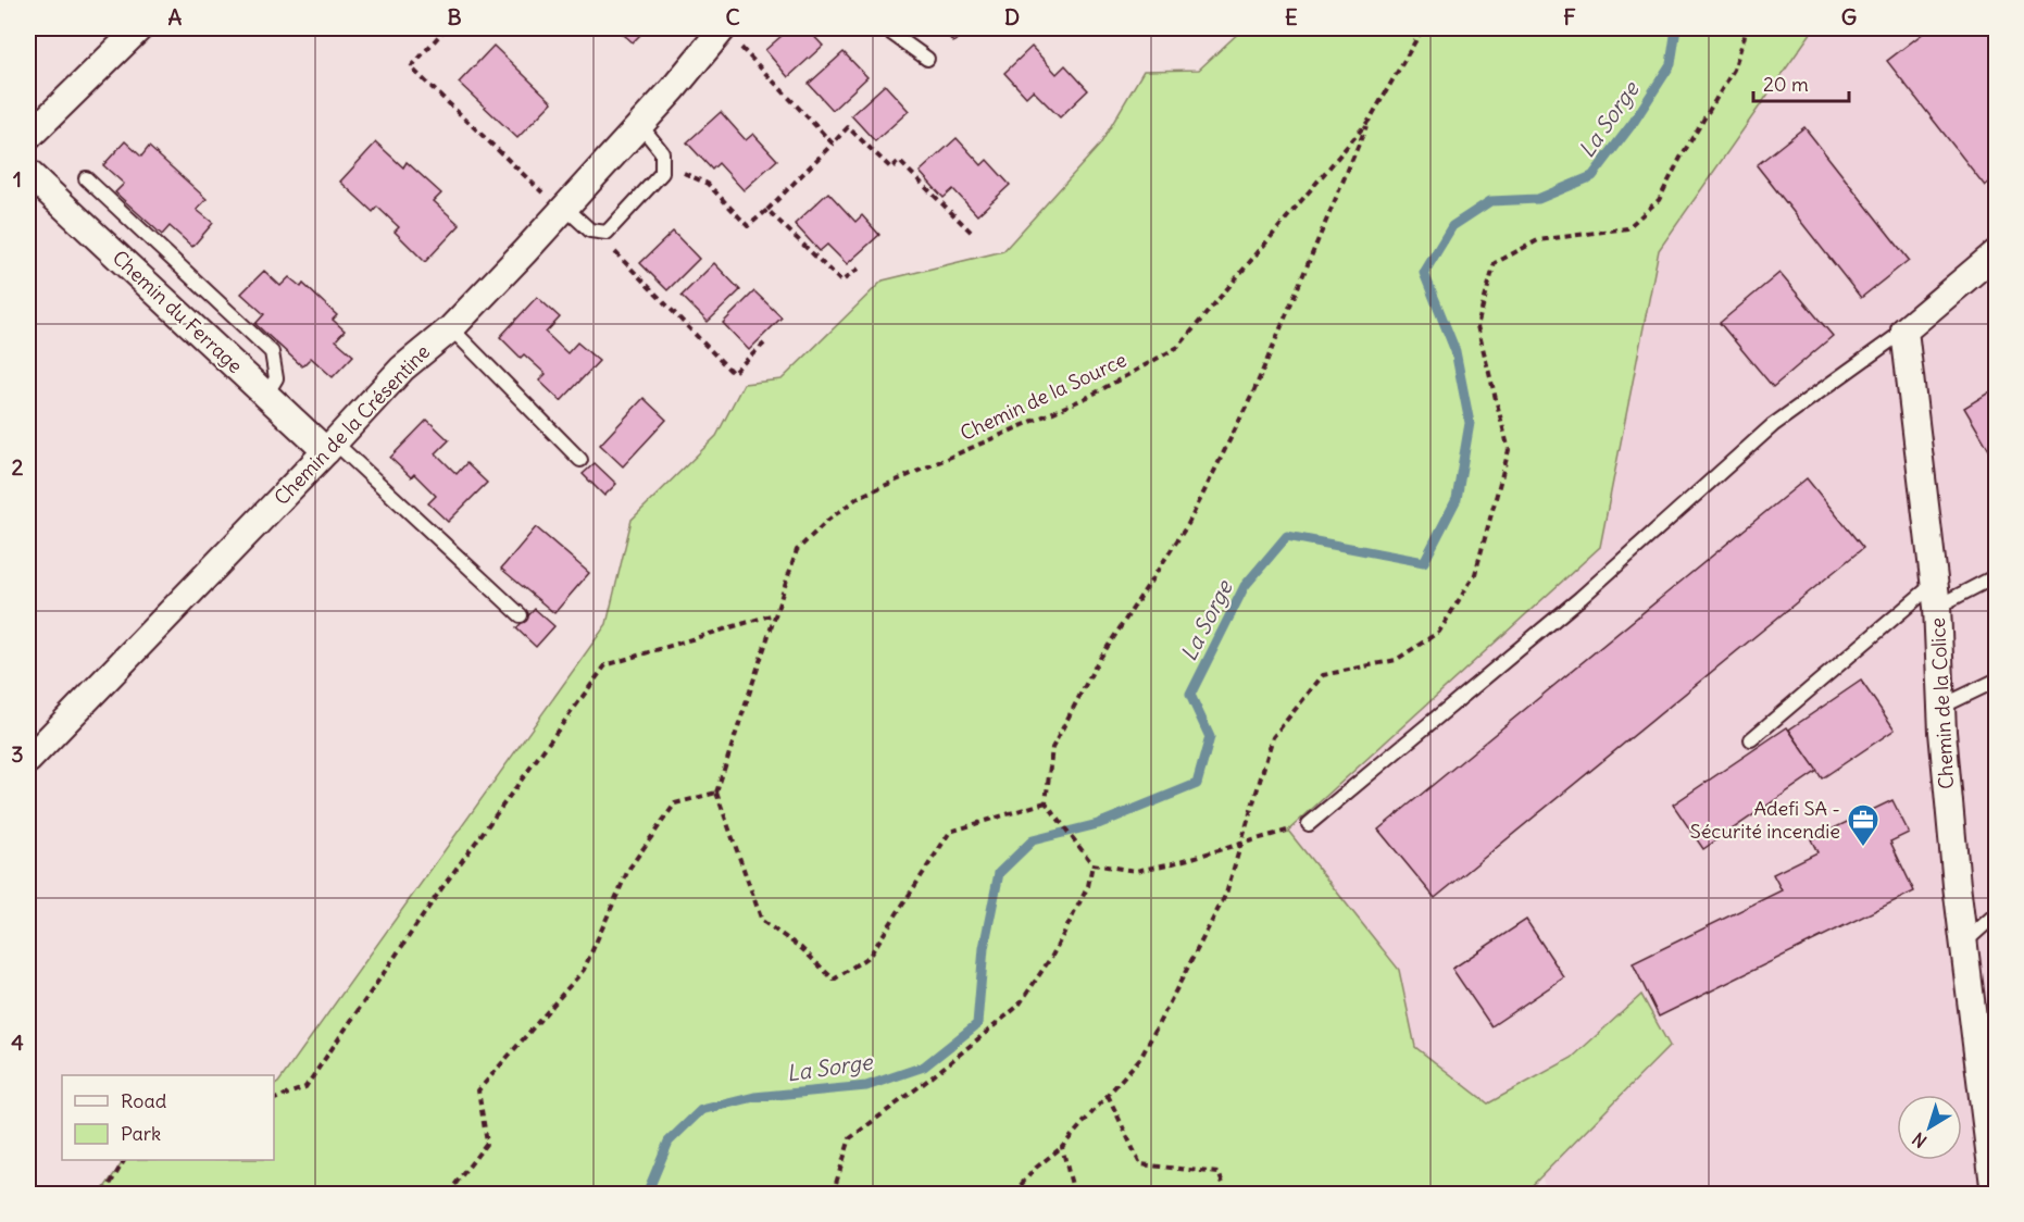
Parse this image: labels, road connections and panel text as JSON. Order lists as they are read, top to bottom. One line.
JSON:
{"streets":{"street":["Chemin du Ferrage","Chemin de la Crésentine","Chemin de la Colice"],"path":["Chemin de la Source"]},"crossings":[["Chemin du Ferrage","Chemin de la Crésentine"]],"water":["La Sorge"],"places":{"office":["Adefi SA - Sécurité incendie"]},"legend":["Road","Park"],"scale_bar":"20 m","north":"bottom left","grid":{"columns":["A","B","C","D","E","F","G"],"rows":["1","2","3","4"]}}
